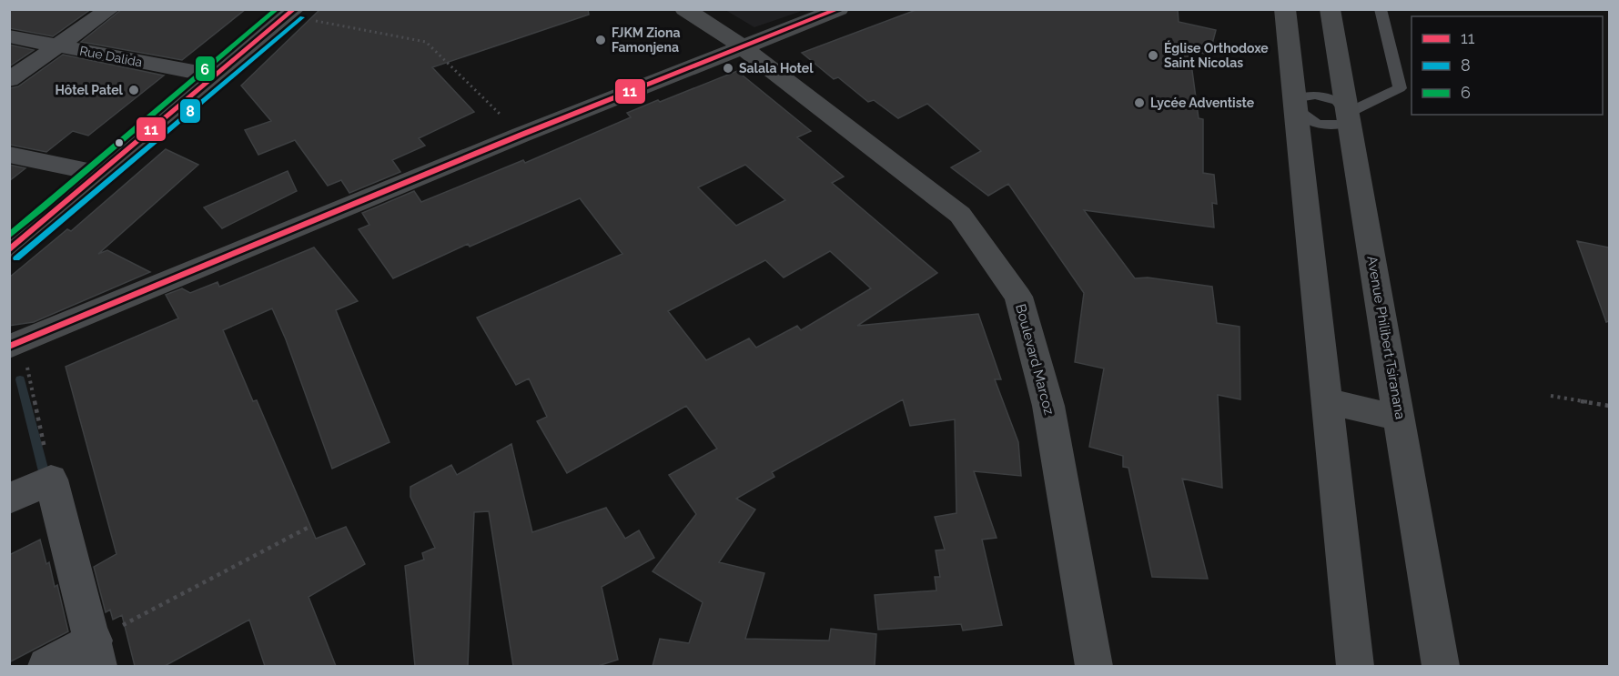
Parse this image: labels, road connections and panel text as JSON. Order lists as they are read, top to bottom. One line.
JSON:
{"streets":{"main road":["Avenue Philibert Tsiranana","Boulevard Marcoz"],"street":["Rue Dalida"]},"places":["FJKM Ziona Famonjena","Église Orthodoxe Saint Nicolas","Salala Hotel","Hôtel Patel","Lycée Adventiste"],"lines":["transit line 11","transit line 6","transit line 8"],"legend":["11","8","6"]}
